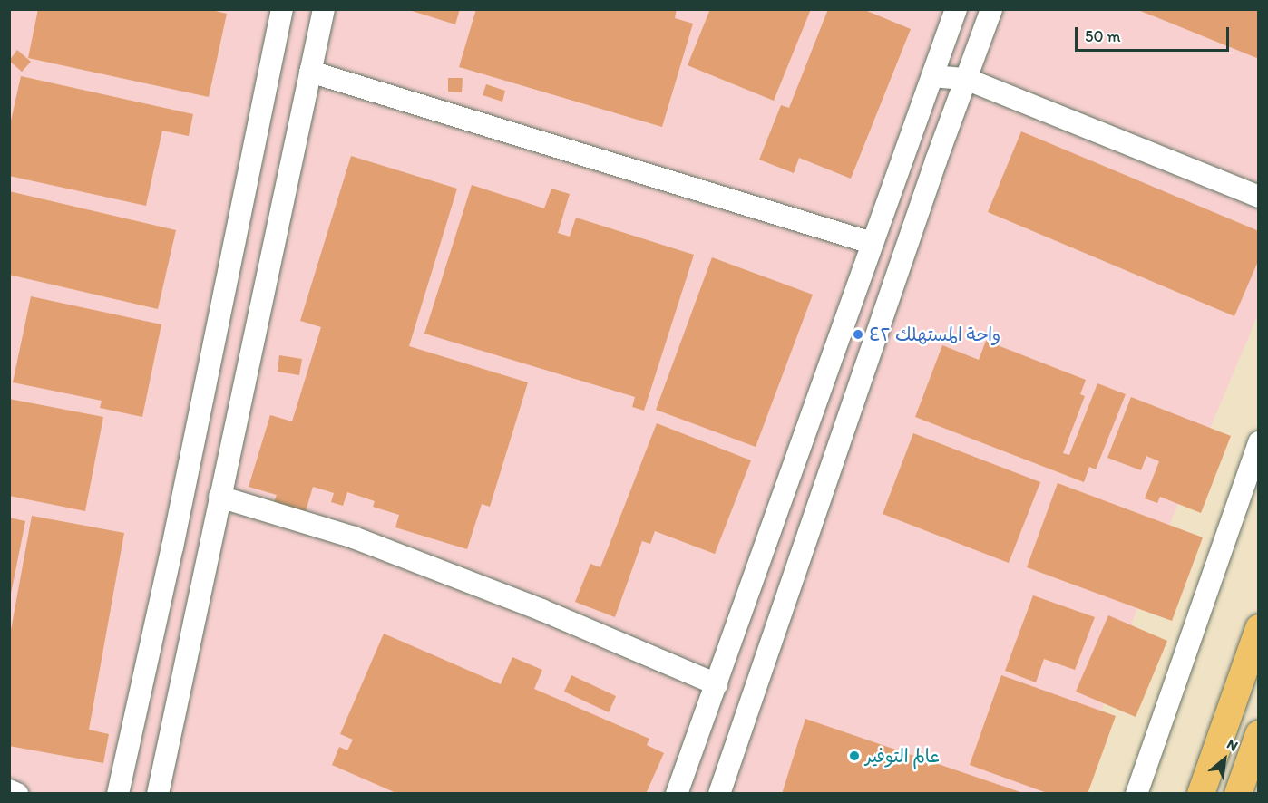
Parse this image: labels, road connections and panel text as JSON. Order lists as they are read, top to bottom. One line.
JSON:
{"places":["واحة المستهلك ٤٢","عالم التوفير"],"scale_bar":"50 m","north":"top right"}
